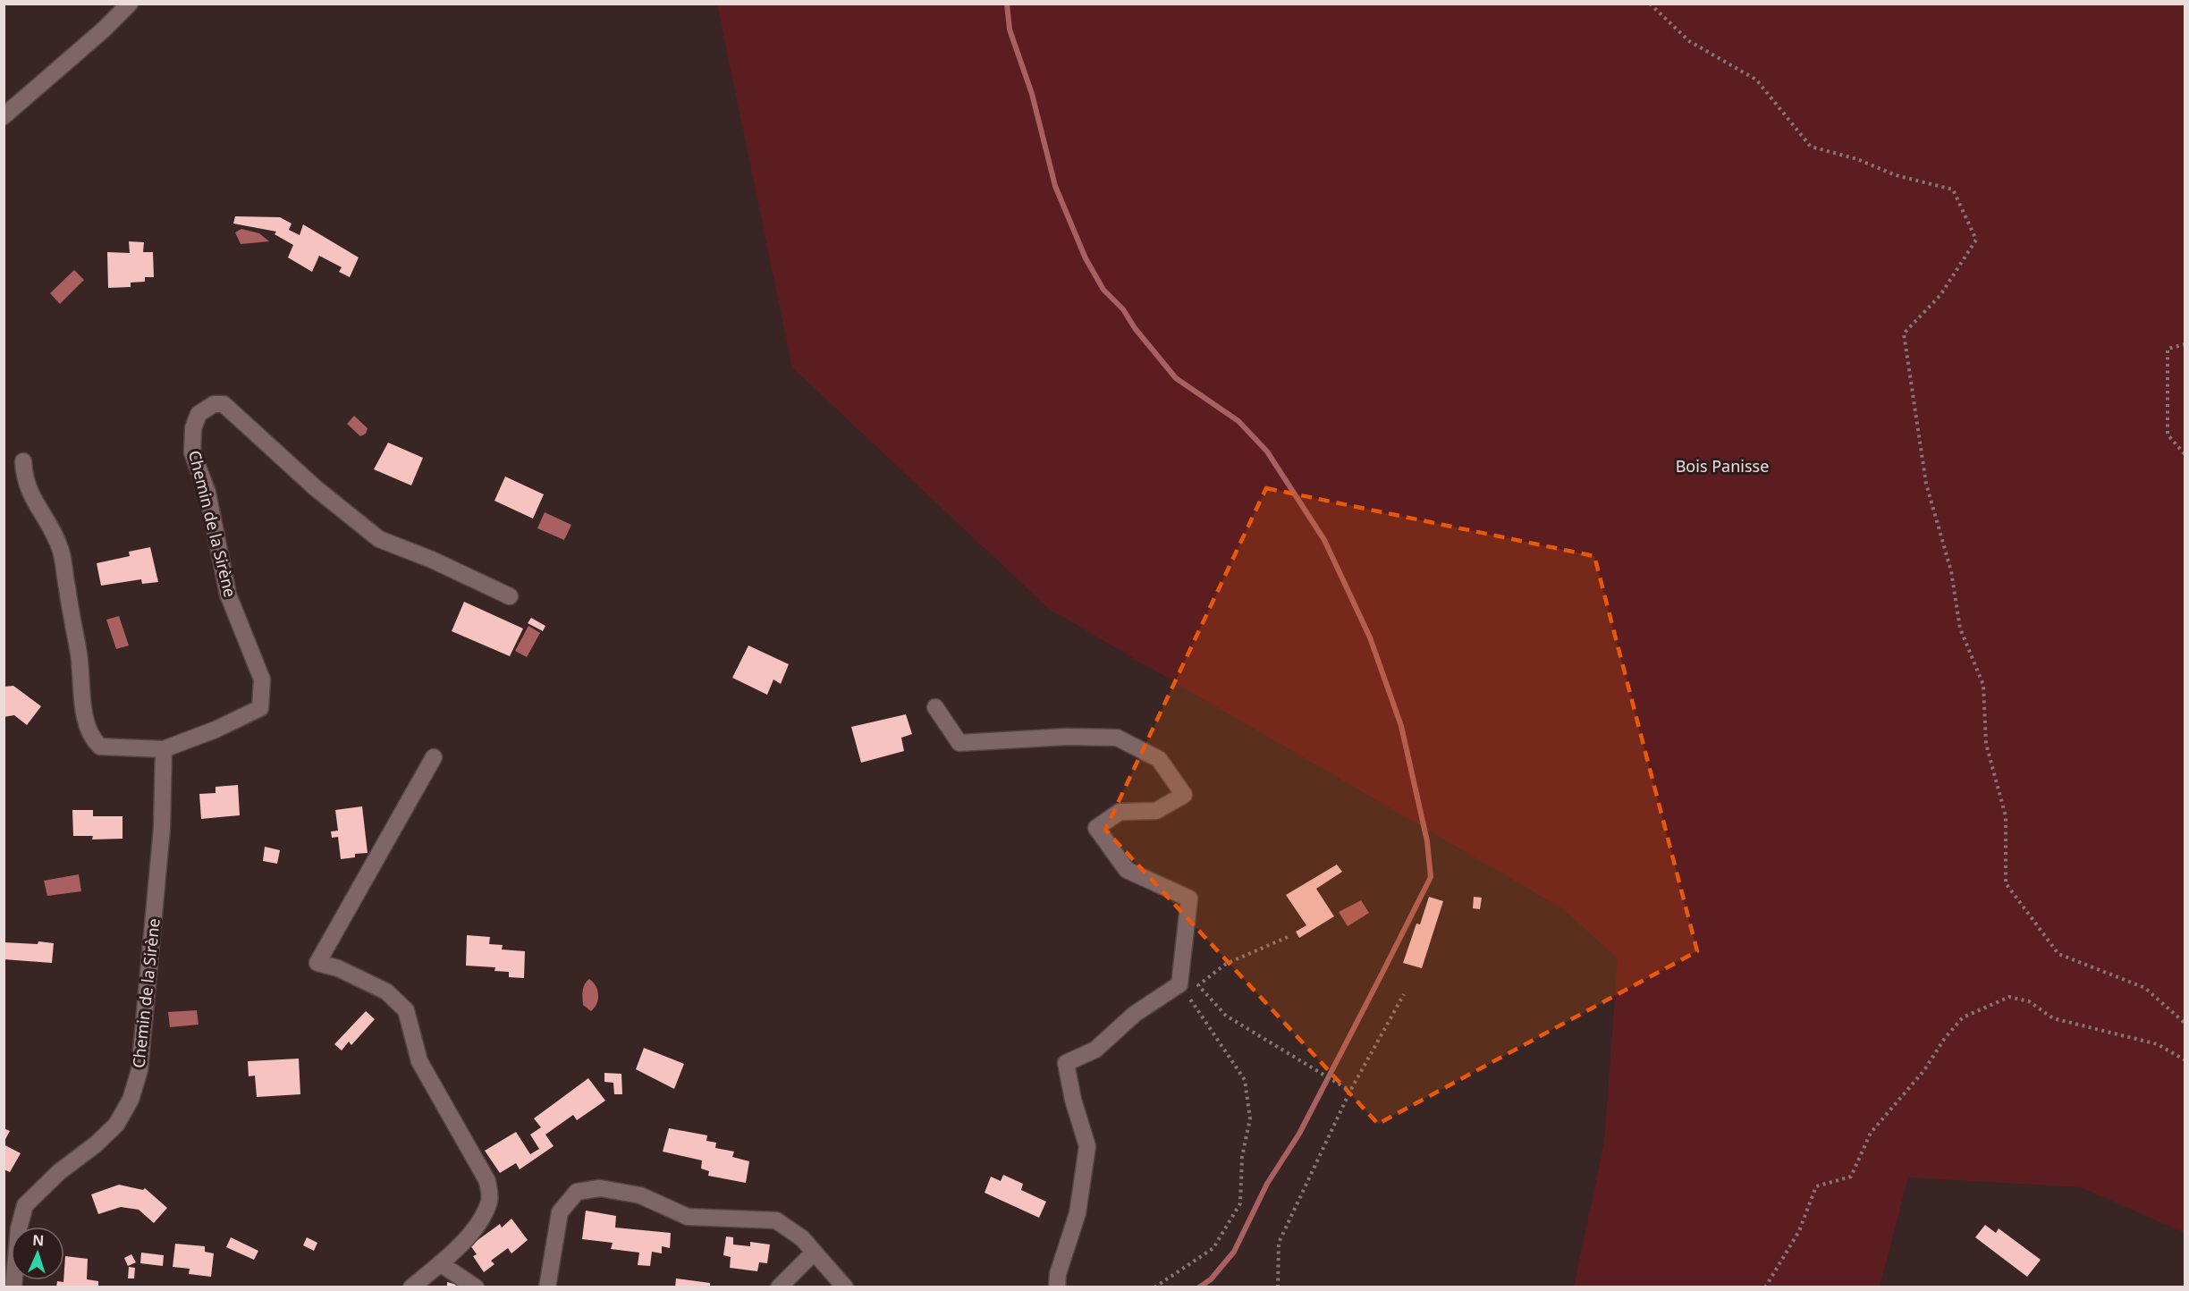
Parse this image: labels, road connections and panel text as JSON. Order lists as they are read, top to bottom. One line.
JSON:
{"streets":{"street":["Chemin de la Sirène"]},"parks":["Bois Panisse"],"north":"top"}
